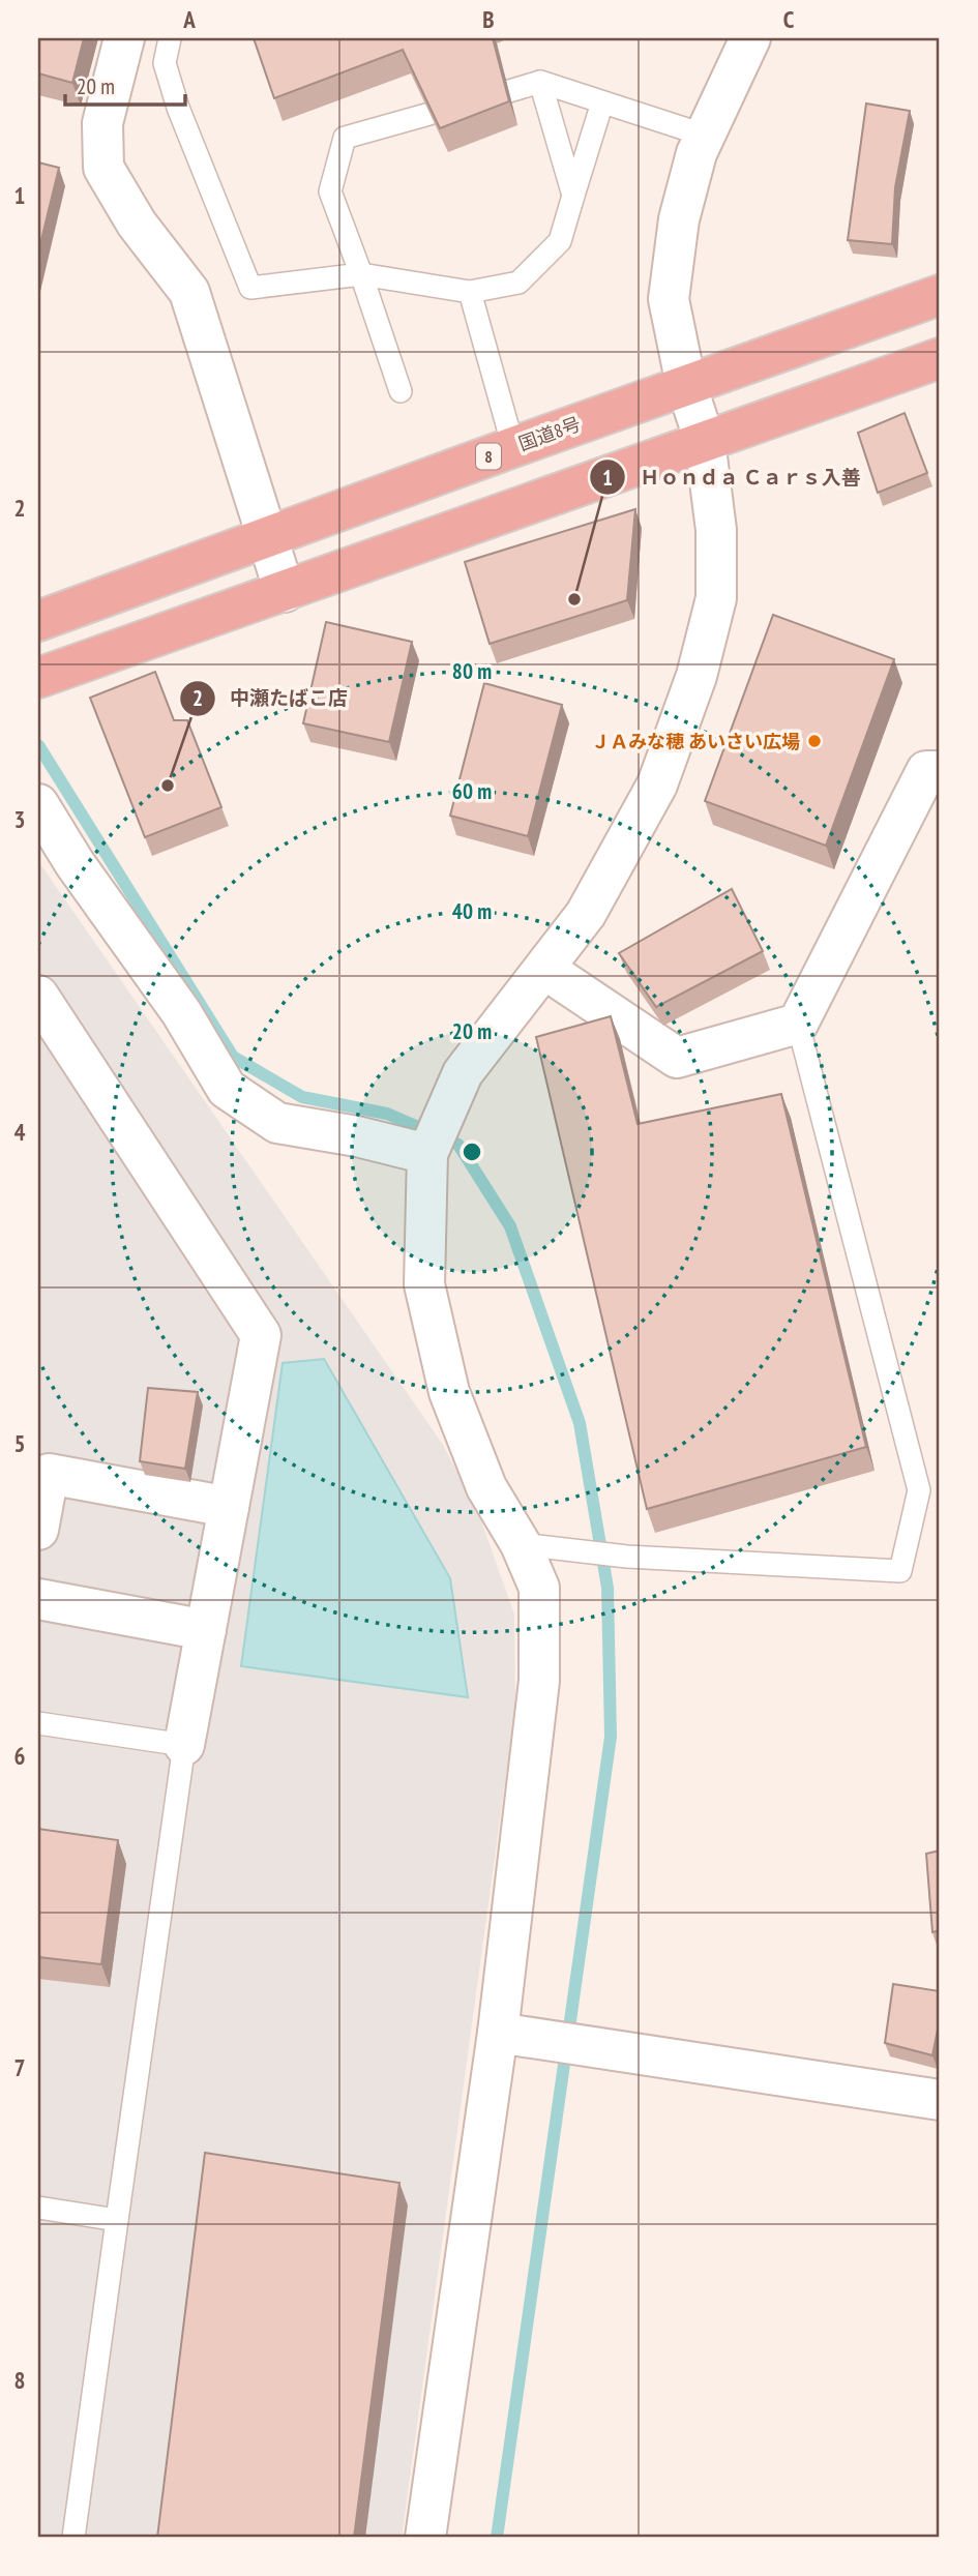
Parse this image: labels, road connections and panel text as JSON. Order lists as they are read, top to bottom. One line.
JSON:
{"streets":{"highway":["国道8号","8"]},"places":["Ｈｏｎｄａ Ｃａｒｓ入善","ＪＡみな穂 あいさい広場","中瀬たばこ店"],"scale_bar":"20 m","grid":{"columns":["A","B","C"],"rows":["1","2","3","4","5","6","7","8"]},"rings":["80 m","60 m","40 m","20 m"]}
